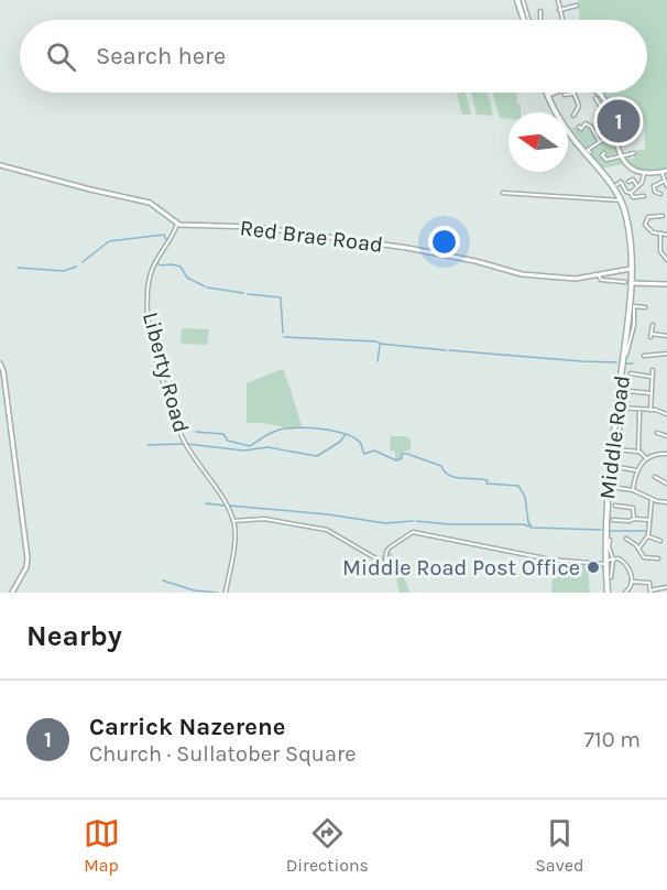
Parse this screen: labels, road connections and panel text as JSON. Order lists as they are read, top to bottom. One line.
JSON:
{"streets":{"main road":["Middle Road"],"street":["Red Brae Road","Liberty Road"]},"crossings":[["Red Brae Road","Liberty Road"],["Red Brae Road","Middle Road"]],"places":["Middle Road Post Office"],"north":"left","page":{"search":"Search here","pins":"1","heading":"Nearby","list":[{"mark":"1","name":"Carrick Nazerene","note":"Church · Sullatober Square","value":"710 m"}],"nav":["Map","Directions","Saved"]}}
